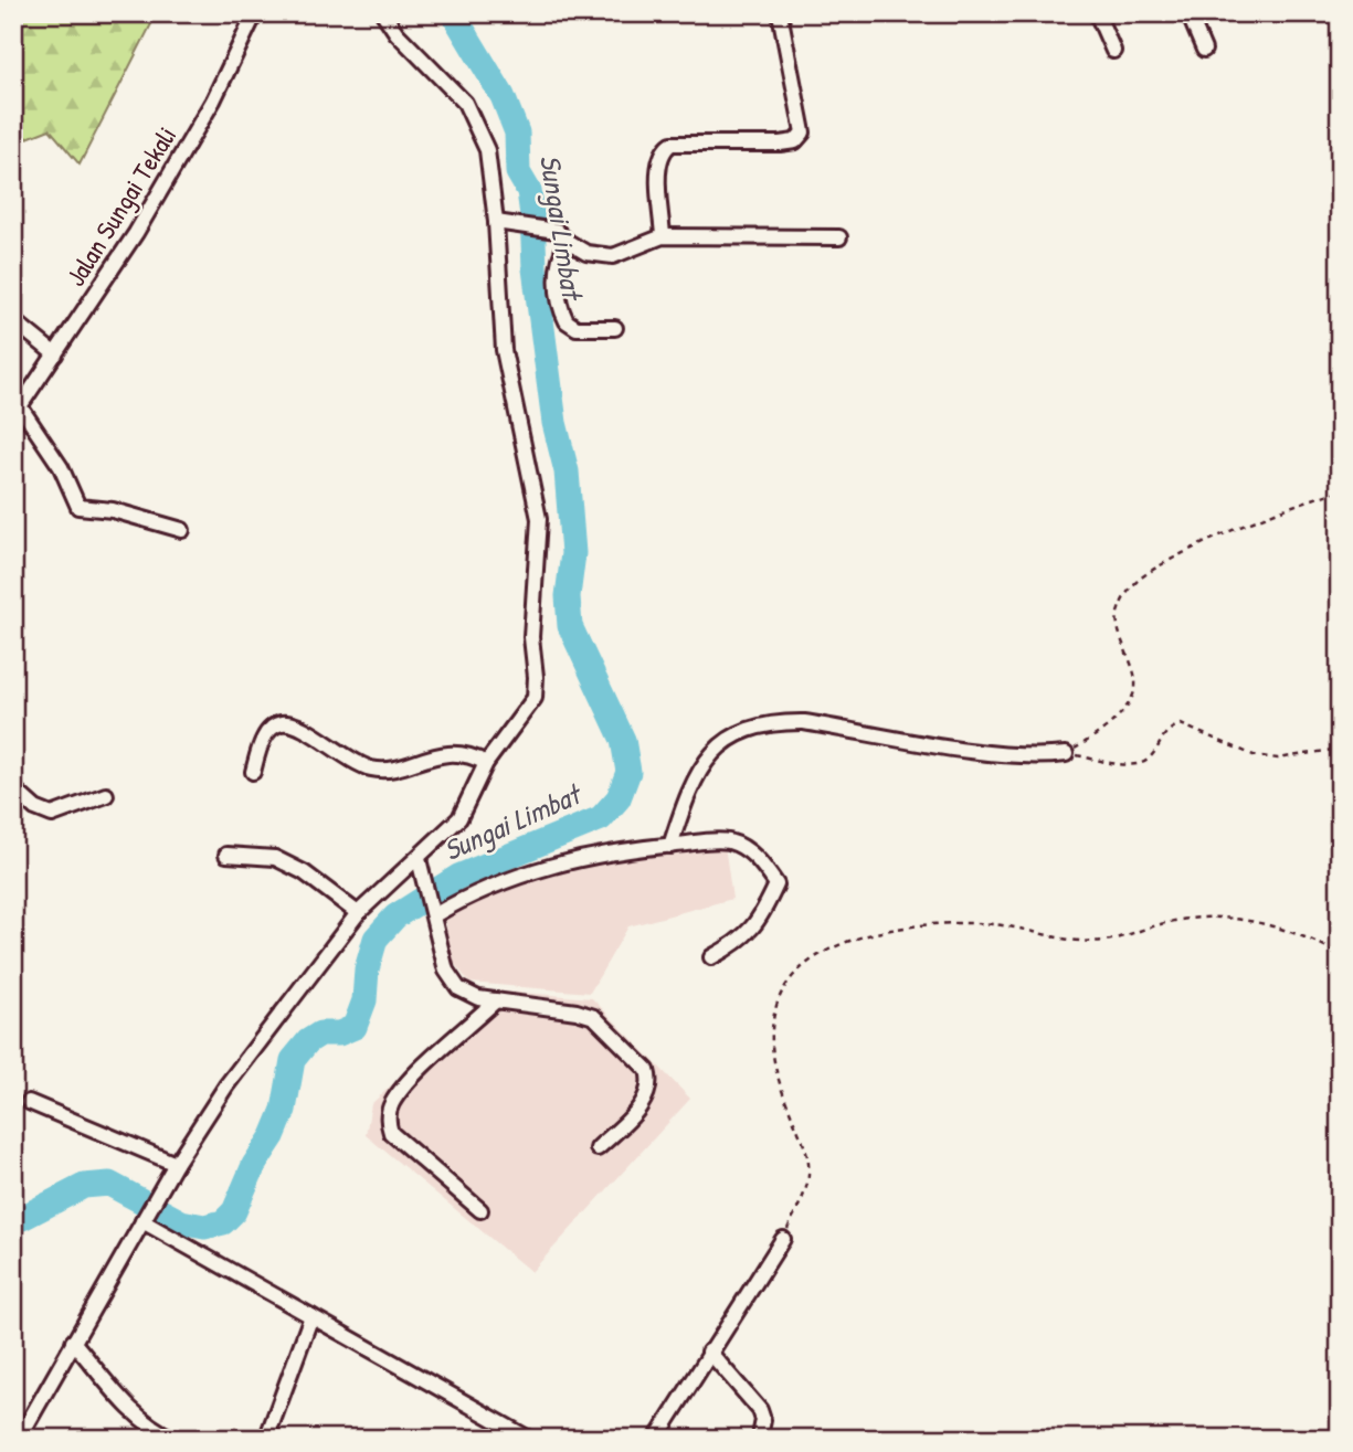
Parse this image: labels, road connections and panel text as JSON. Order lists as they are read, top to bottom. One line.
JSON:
{"streets":{"street":["Jalan Sungai Tekali"]},"water":["Sungai Limbat"]}
